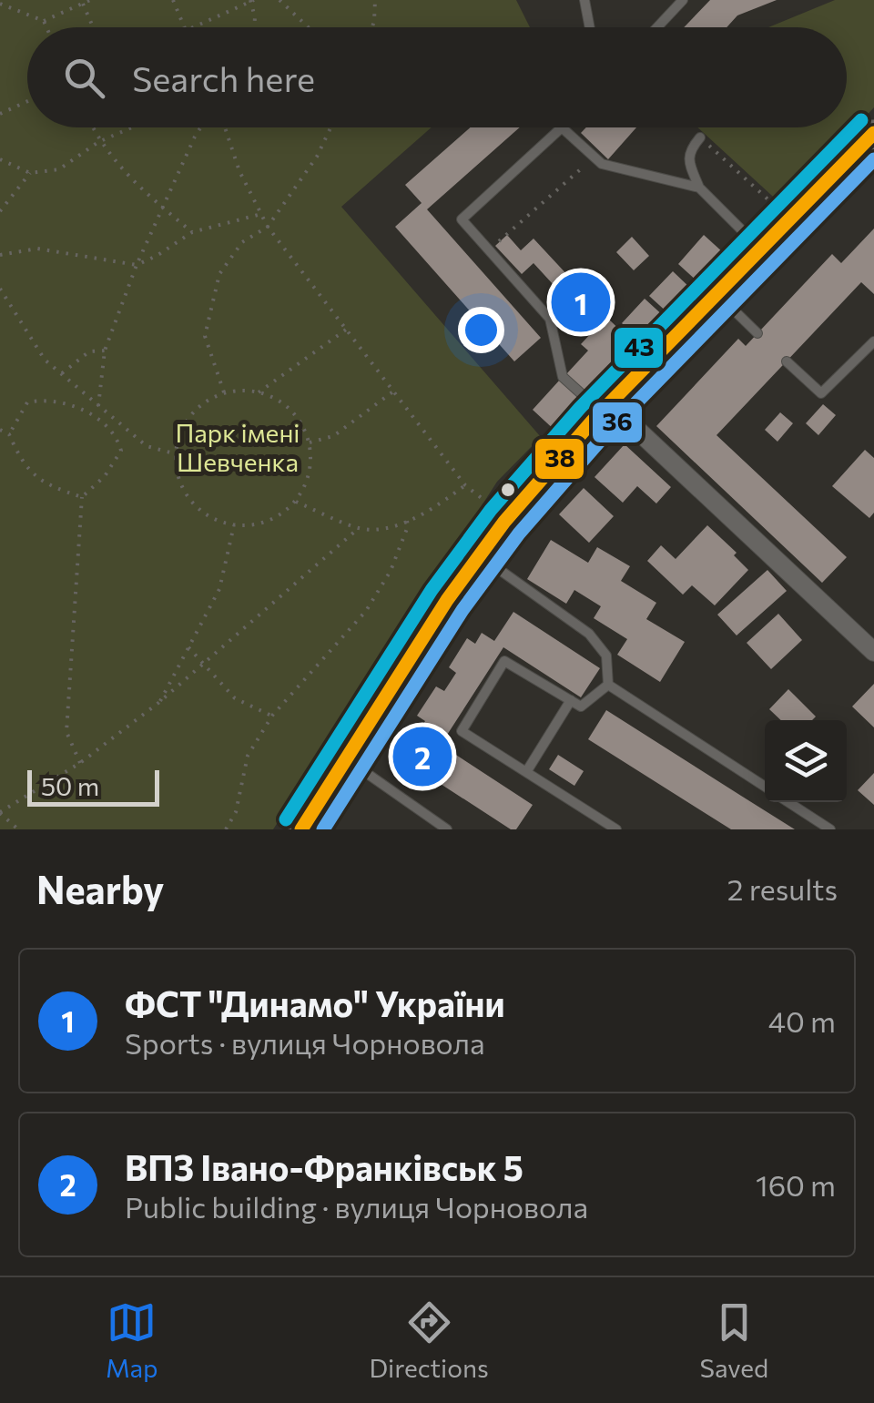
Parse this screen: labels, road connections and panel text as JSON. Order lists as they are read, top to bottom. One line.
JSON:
{"parks":["Парк імені Шевченка"],"lines":["transit line 43","transit line 38","transit line 36"],"scale_bar":"50 m","page":{"search":"Search here","pins":["1","2"],"scale":"50 m","heading":["Nearby","2 results"],"list":[{"mark":"1","name":"ФСТ \"Динамо\" України","note":"Sports · вулиця Чорновола","value":"40 m"},{"mark":"2","name":"ВПЗ Івано-Франківськ 5","note":"Public building · вулиця Чорновола","value":"160 m"}],"nav":["Map","Directions","Saved"]}}
